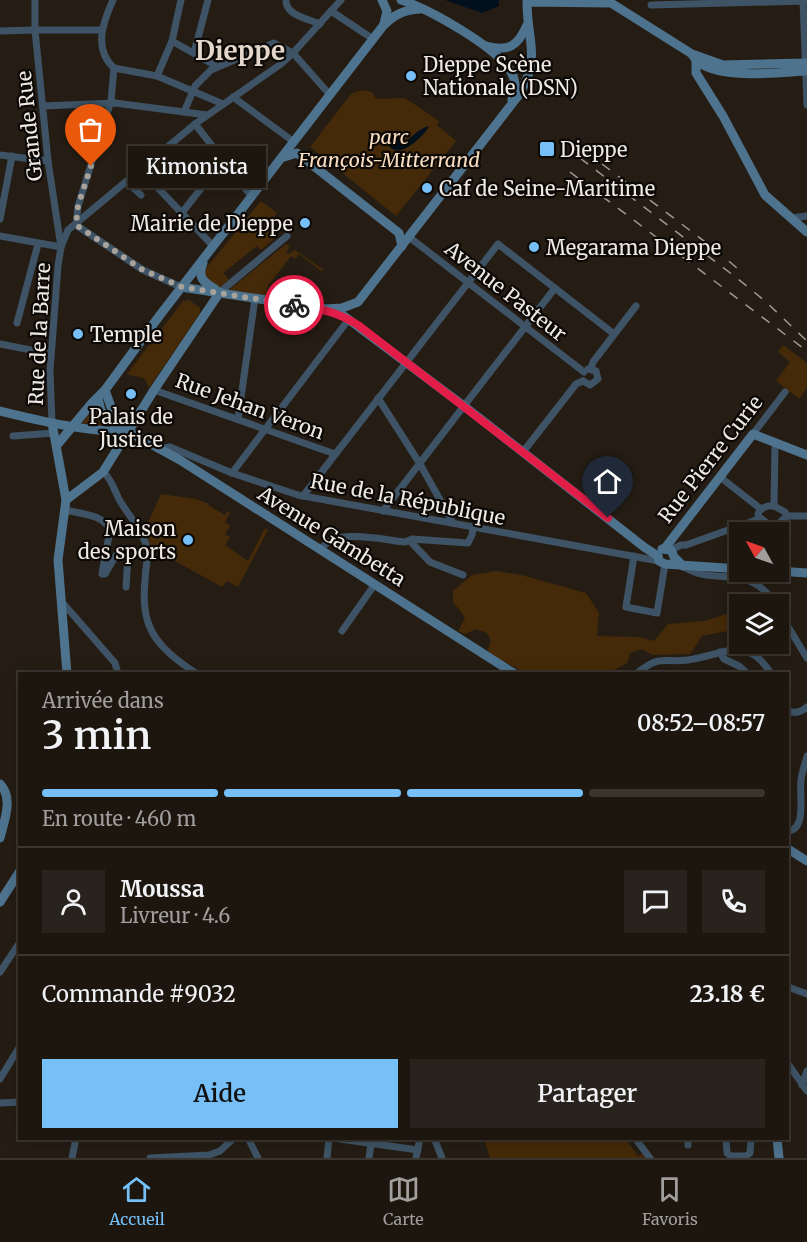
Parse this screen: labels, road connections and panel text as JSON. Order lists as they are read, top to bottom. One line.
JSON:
{"streets":{"main road":["Rue Pierre Curie","Avenue Gambetta"],"street":["Grande Rue","Avenue Pasteur","Rue de la Barre","Rue Jehan Veron","Rue de la République"]},"crossings":[["Grande Rue","Rue de la Barre"],["Rue Pierre Curie","Rue de la République"],["Rue de la République","Avenue Gambetta"]],"districts":["Dieppe"],"parks":["parc François-Mitterrand"],"places":{"other":["Dieppe Scène Nationale (DSN)","Kimonista","Caf de Seine-Maritime","Mairie de Dieppe","Megarama Dieppe","Temple","Palais de Justice","Maison des sports"],"transit":["Dieppe"]},"north":"top left","page":{"bubble":"Kimonista","heading":["3 min","Arrivée dans","08:52–08:57"],"panel":["Moussa","Livreur · 4.6","Commande #9032","23.18 €"],"bar":"En route · 460 m","buttons":["Aide","Partager"],"tabs":["Accueil","Carte","Favoris"]}}
